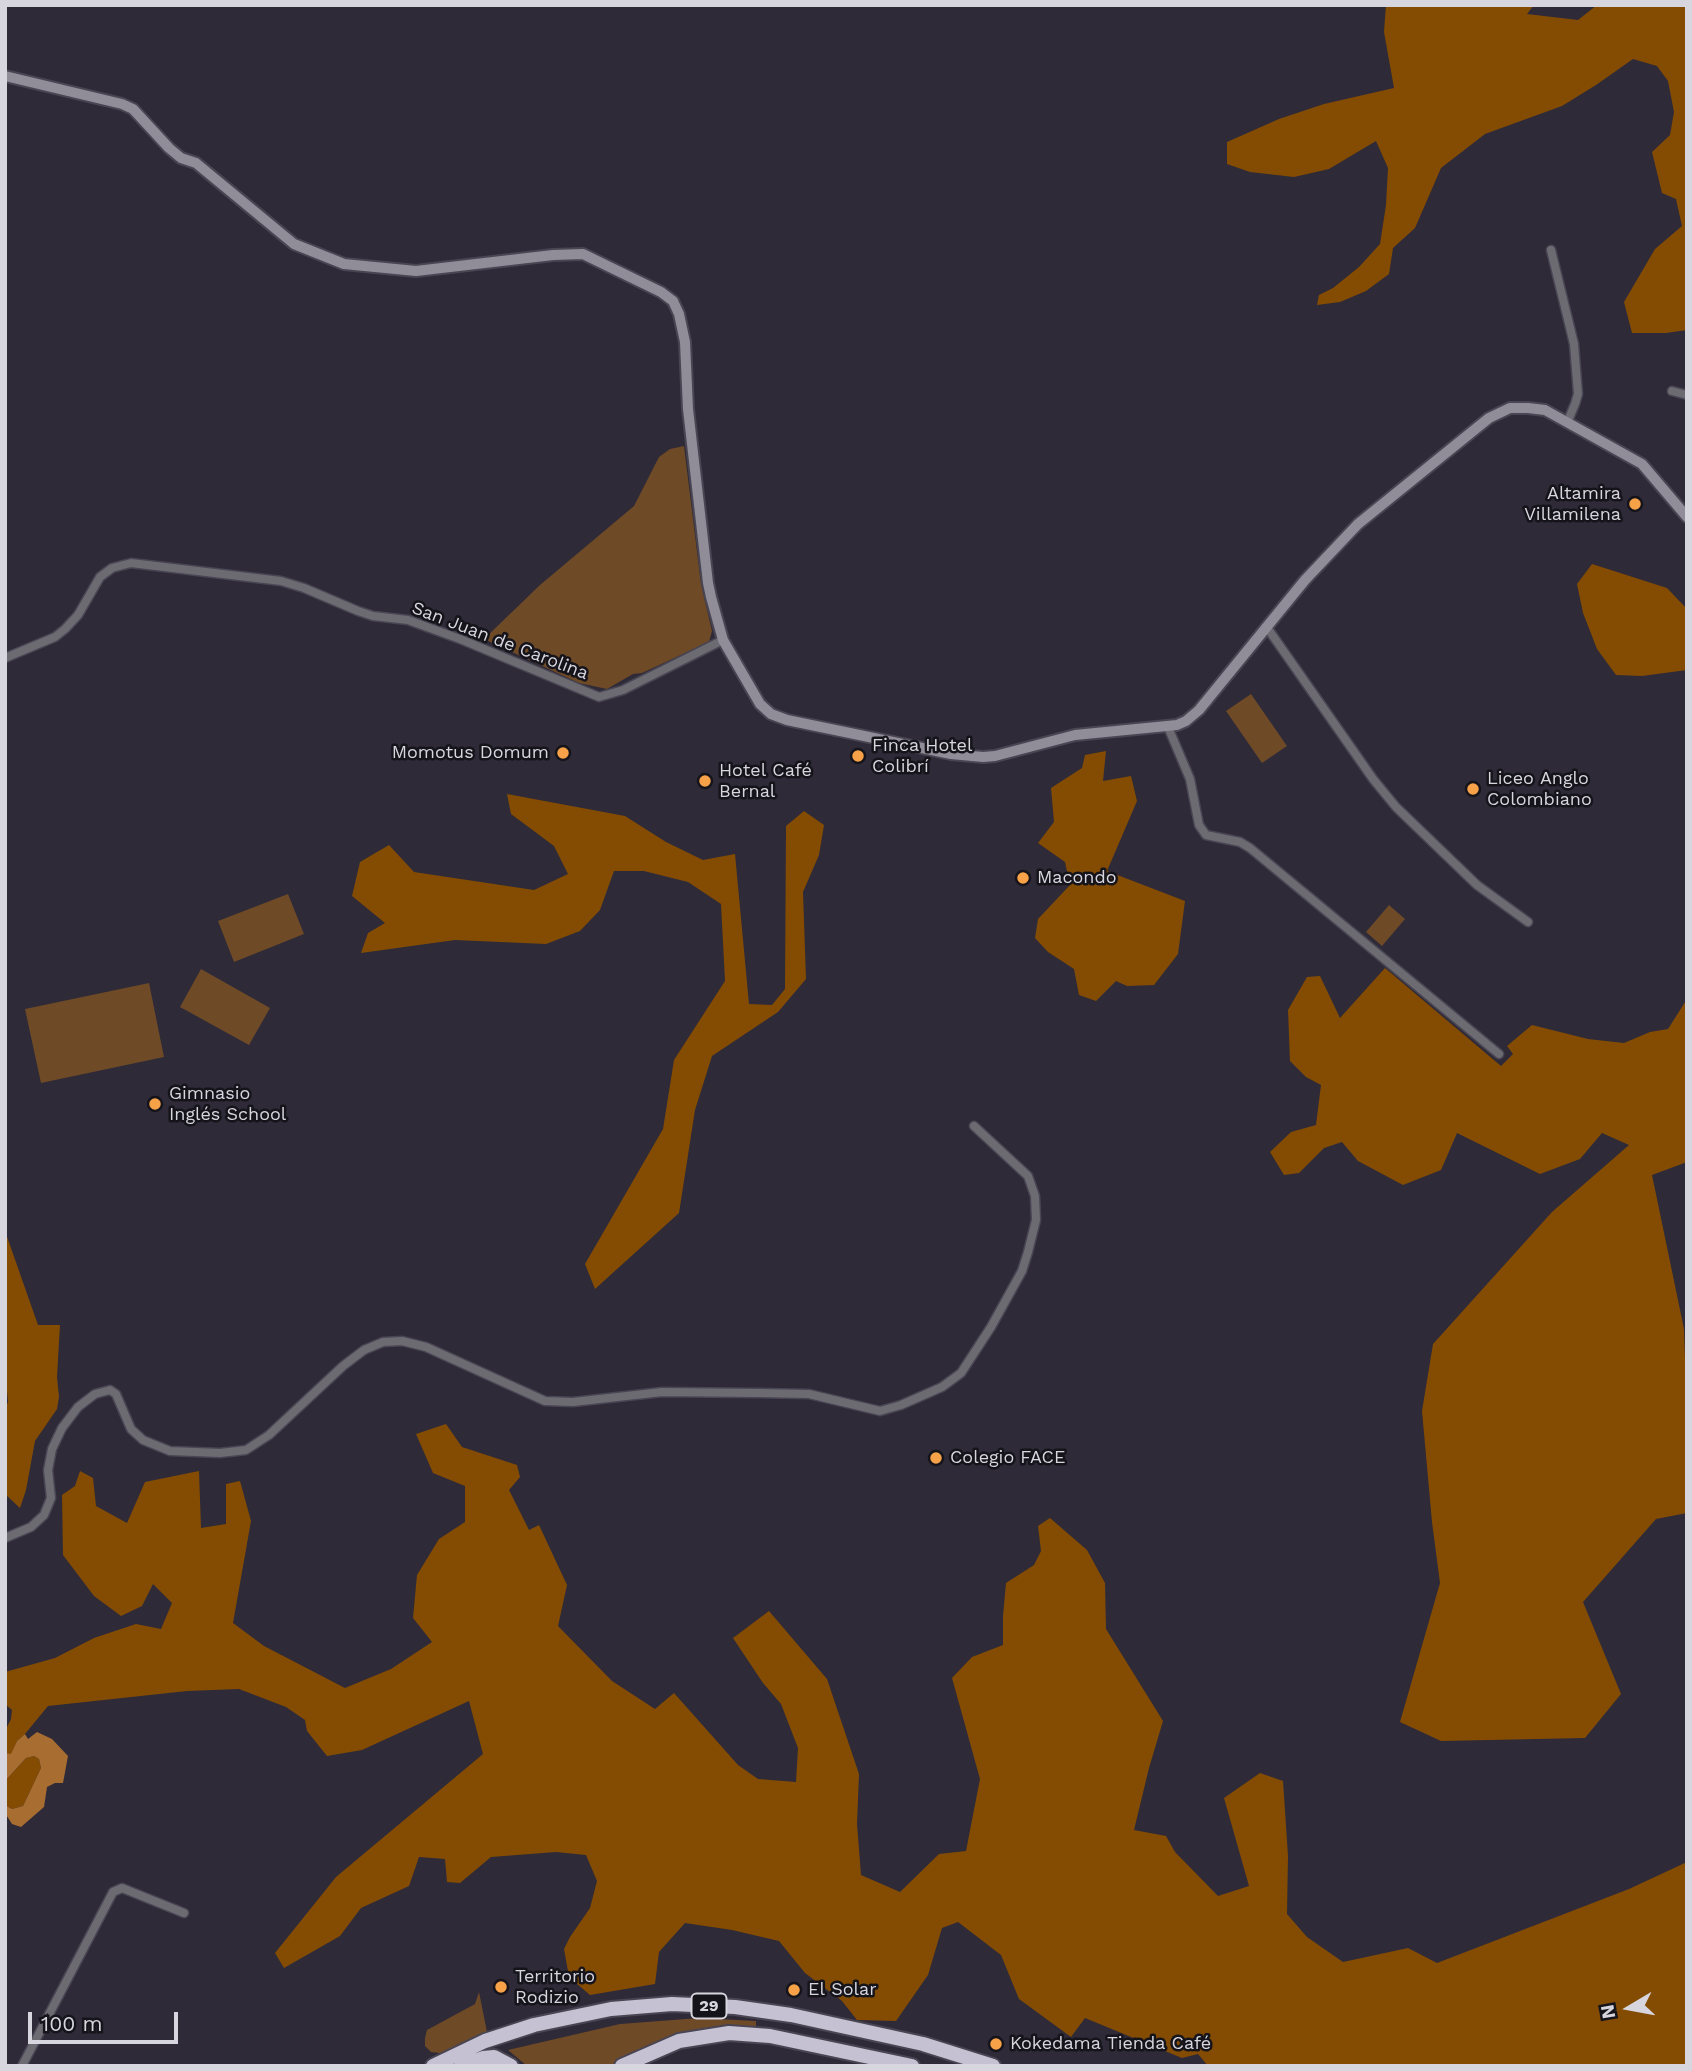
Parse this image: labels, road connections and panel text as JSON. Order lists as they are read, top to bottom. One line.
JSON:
{"streets":{"highway":["29"],"street":["San Juan de Carolina"]},"places":["Altamira Villamilena","Momotus Domum","Finca Hotel Colibrí","Hotel Café Bernal","Liceo Anglo Colombiano","Macondo","Gimnasio Inglés School","Colegio FACE","Territorio Rodizio","El Solar","Kokedama Tienda Café"],"scale_bar":"100 m","north":"left"}
